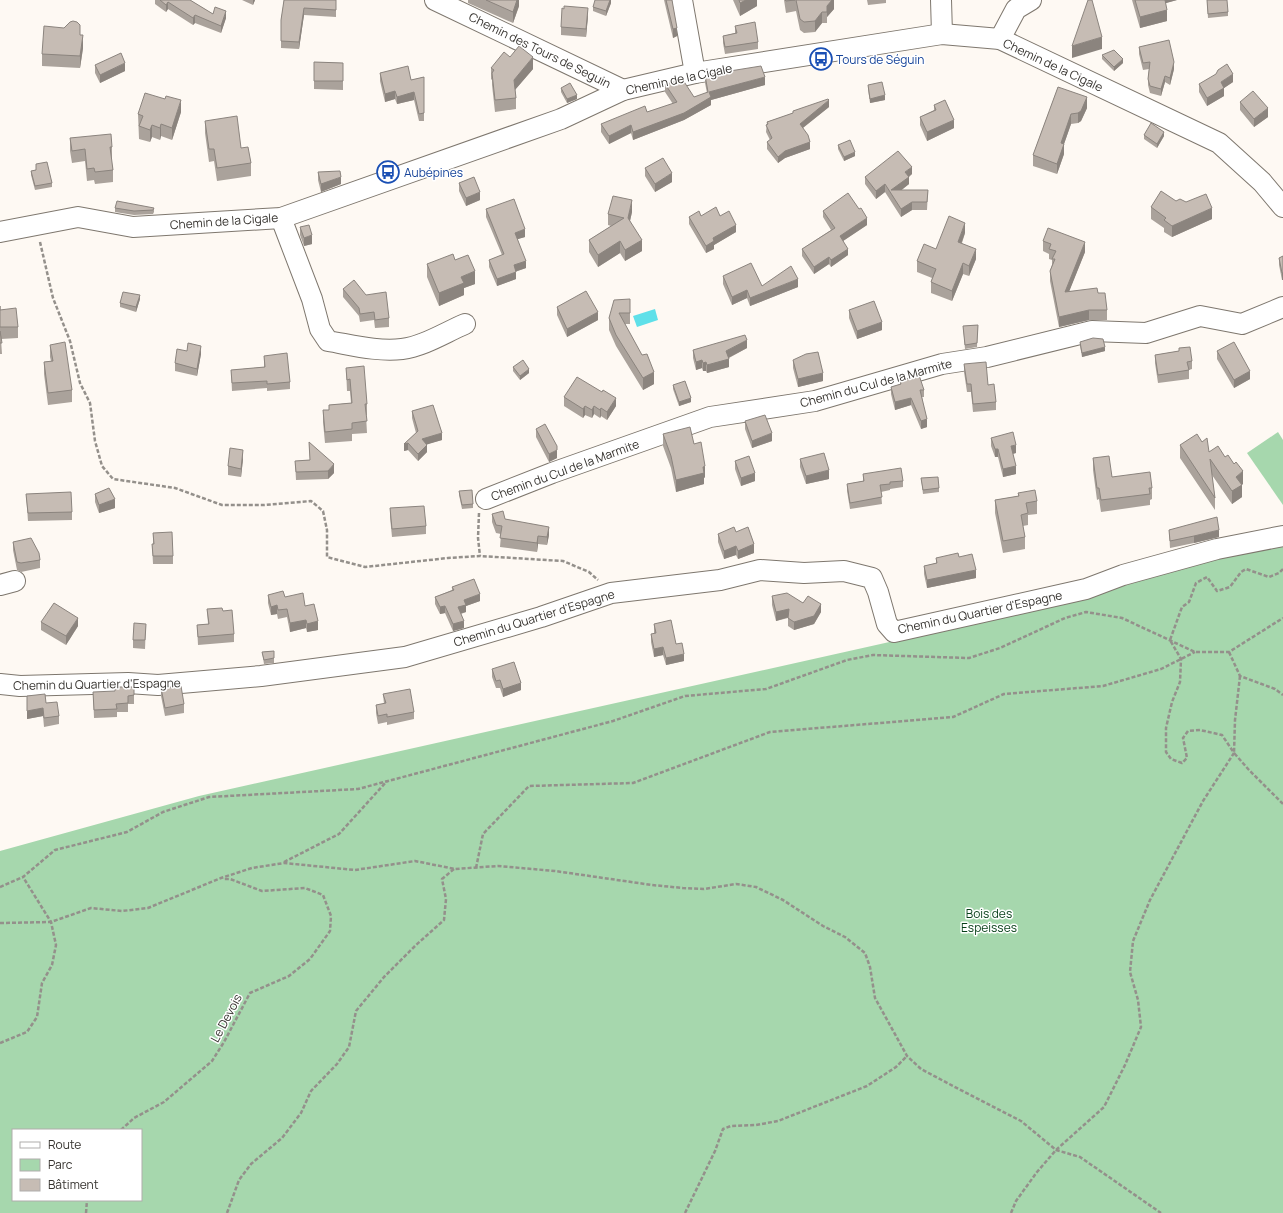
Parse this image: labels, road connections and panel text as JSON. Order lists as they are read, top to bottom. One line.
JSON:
{"streets":{"street":["Chemin des Tours de Seguin","Chemin de la Cigale","Chemin du Cul de la Marmite","Chemin du Quartier d'Espagne"],"path":["Le Devois"]},"crossings":[["Chemin des Tours de Seguin","Chemin de la Cigale"]],"parks":["Bois des Espeisses"],"places":{"bus stop":["Tours de Séguin","Aubépines"]},"legend":["Route","Parc","Bâtiment"]}
